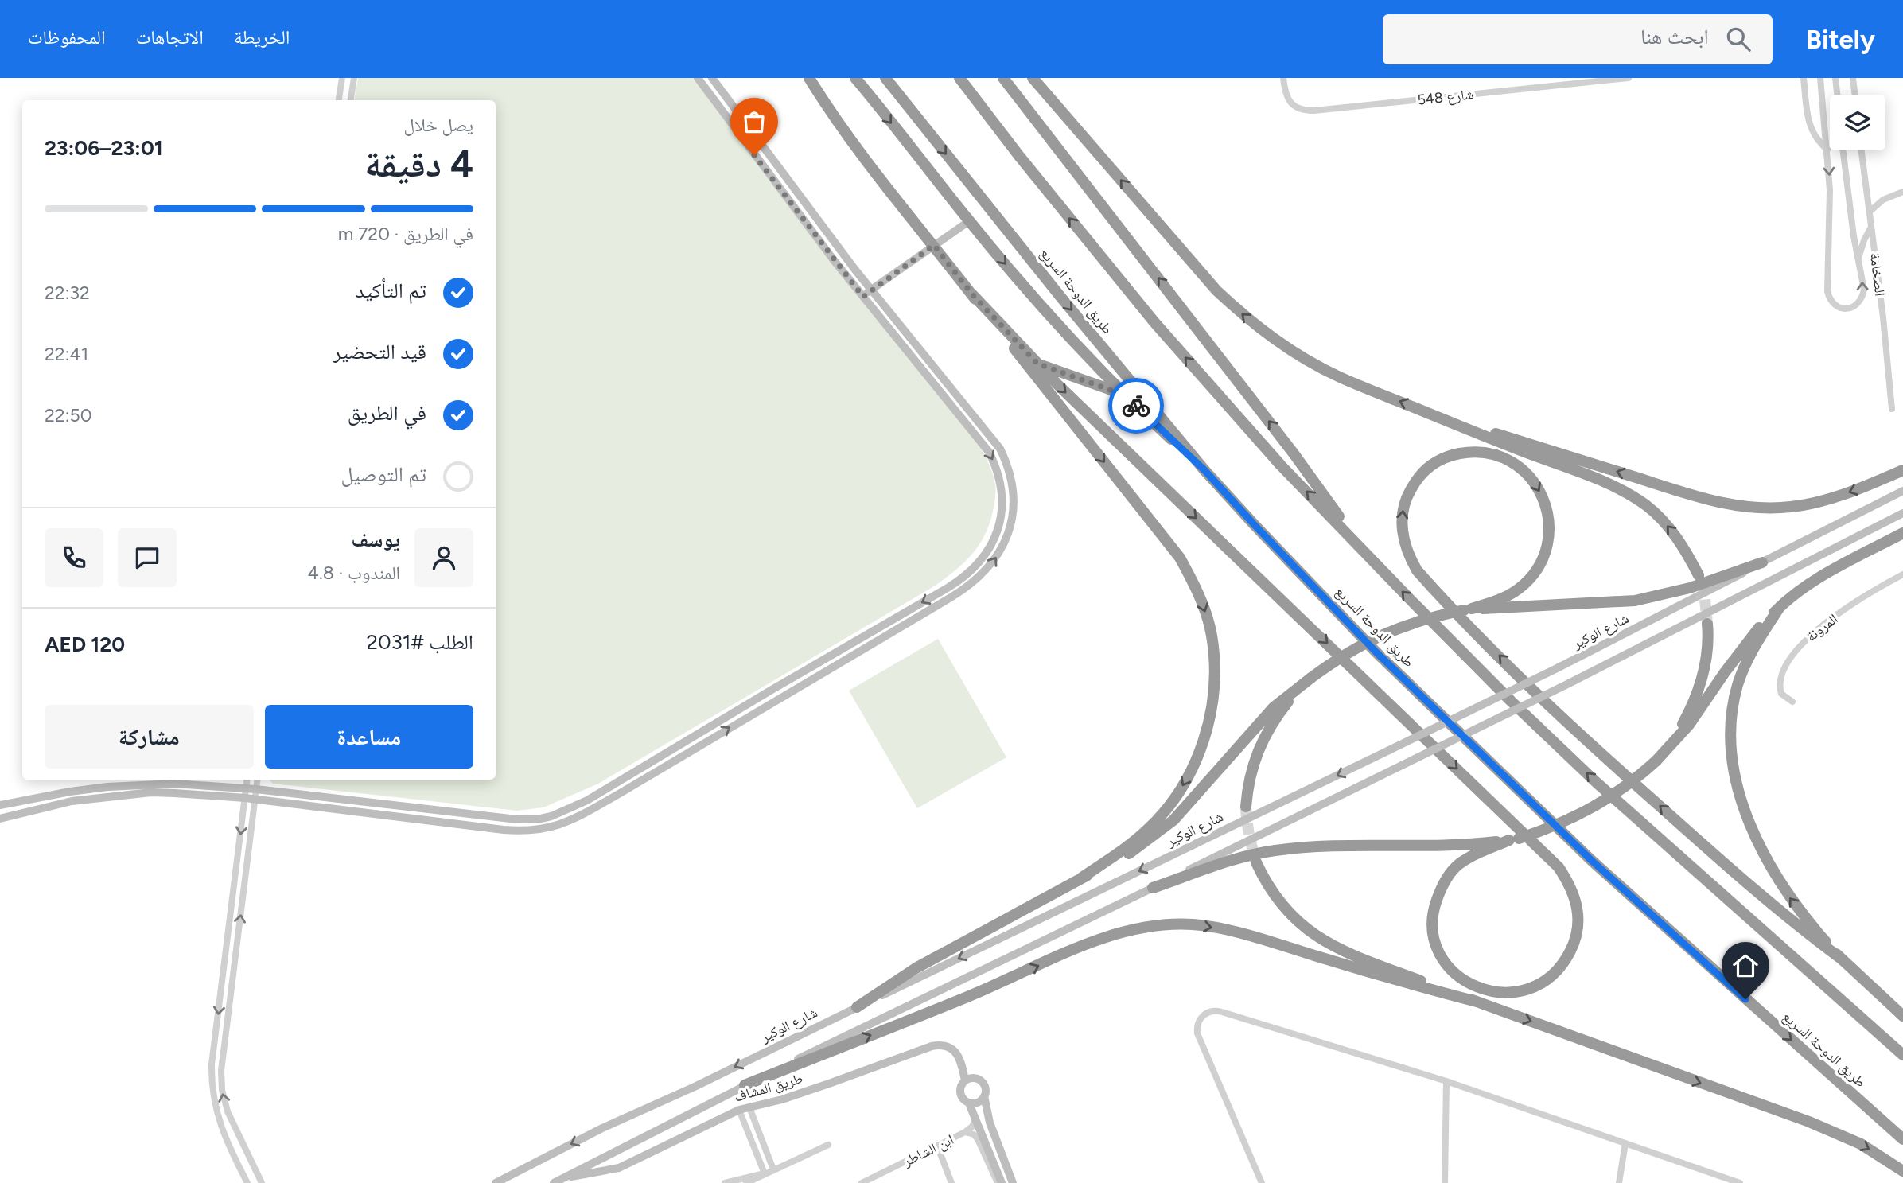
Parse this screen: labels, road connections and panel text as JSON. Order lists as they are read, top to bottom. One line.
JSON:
{"streets":{"highway":["طريق الدوحة السريع"],"street":["شارع 548","الصخامة","المرونة","شارع الوكير","طريق المشاف","ابن الشاطر"]},"page":{"header":"Bitely","search":"ابحث هنا","nav":["الخريطة","الاتجاهات","المحفوظات"],"heading":["4 دقيقة","يصل خلال","23:01–23:06"],"panel":["يوسف","المندوب · 4.8","الطلب #2031","AED 120"],"bar":"في الطريق · 720 m","list":[["تم التأكيد","22:32"],["قيد التحضير","22:41"],["في الطريق","22:50"],"تم التوصيل"],"buttons":["مساعدة","مشاركة"]}}
